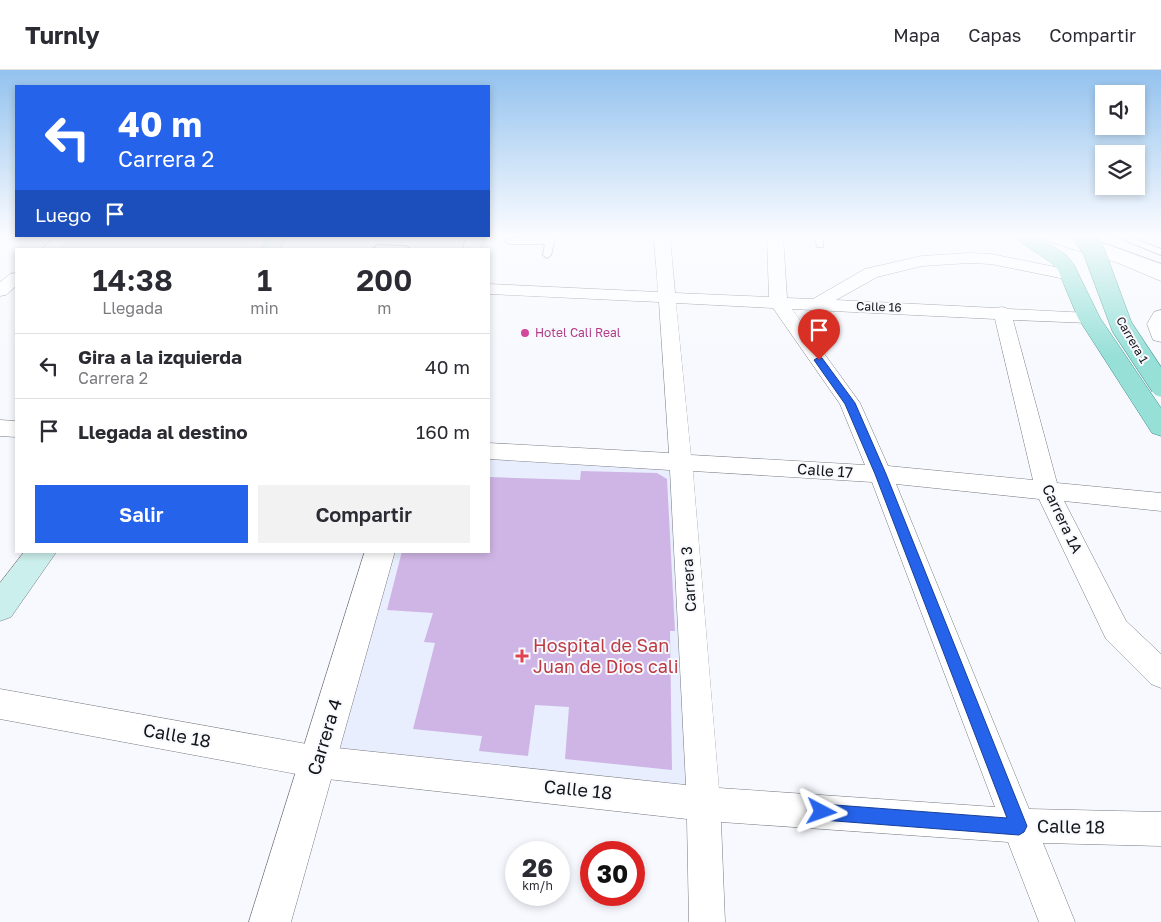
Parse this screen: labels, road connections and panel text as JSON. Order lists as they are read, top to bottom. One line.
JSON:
{"streets":{"main road":["Carrera 1"],"street":["Calle 16","Calle 17","Carrera 1A","Carrera 3","Calle 18","Carrera 4"]},"crossings":[["Calle 16","Carrera 1A"],["Calle 16","Carrera 3"],["Calle 17","Carrera 1A"],["Calle 17","Carrera 3"],["Carrera 3","Calle 18"],["Calle 18","Carrera 4"]],"places":{"other":["Hotel Cali Real"],"health":["Hospital de San Juan de Dios cali"]},"page":{"header":"Turnly","nav":["Mapa","Capas","Compartir"],"turn":["40 m","Carrera 2"],"then":"Luego","eta":["14:38","Llegada","1","min","200","m"],"list":[{"name":"Gira a la izquierda","note":"Carrera 2","value":"40 m"},{"name":"Llegada al destino","value":"160 m"}],"buttons":["Salir","Compartir"],"speed":"26 km/h","limit":"30"}}
